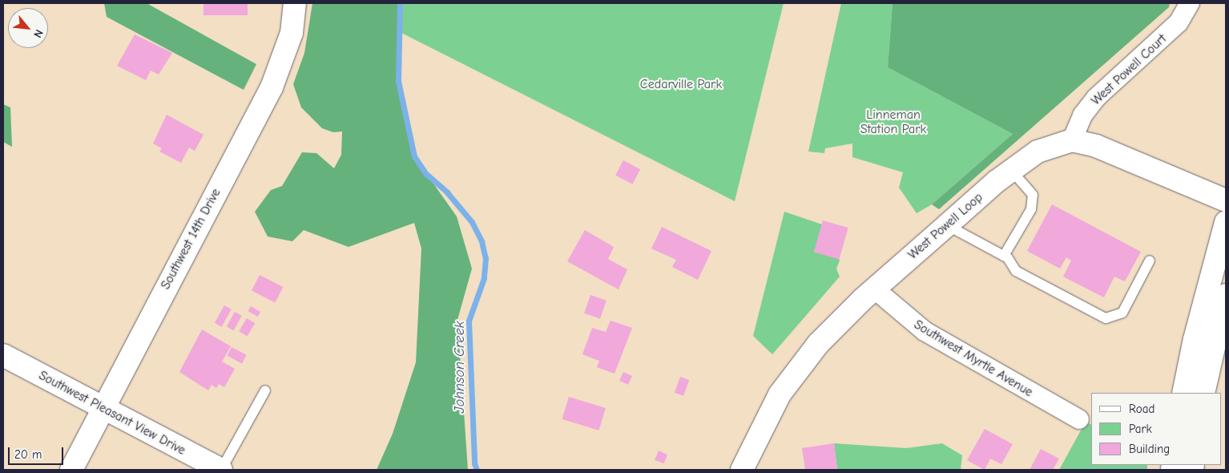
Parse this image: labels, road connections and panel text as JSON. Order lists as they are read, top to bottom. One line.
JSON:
{"streets":{"street":["West Powell Court","West Powell Loop","Southwest 14th Drive","Southwest Myrtle Avenue","Southwest Pleasant View Drive"]},"crossings":[["West Powell Court","West Powell Loop"],["West Powell Loop","Southwest Myrtle Avenue"],["Southwest 14th Drive","Southwest Pleasant View Drive"]],"water":["Johnson Creek"],"parks":["Cedarville Park","Linneman Station Park"],"legend":["Road","Park","Building"],"scale_bar":"20 m","north":"bottom right"}
